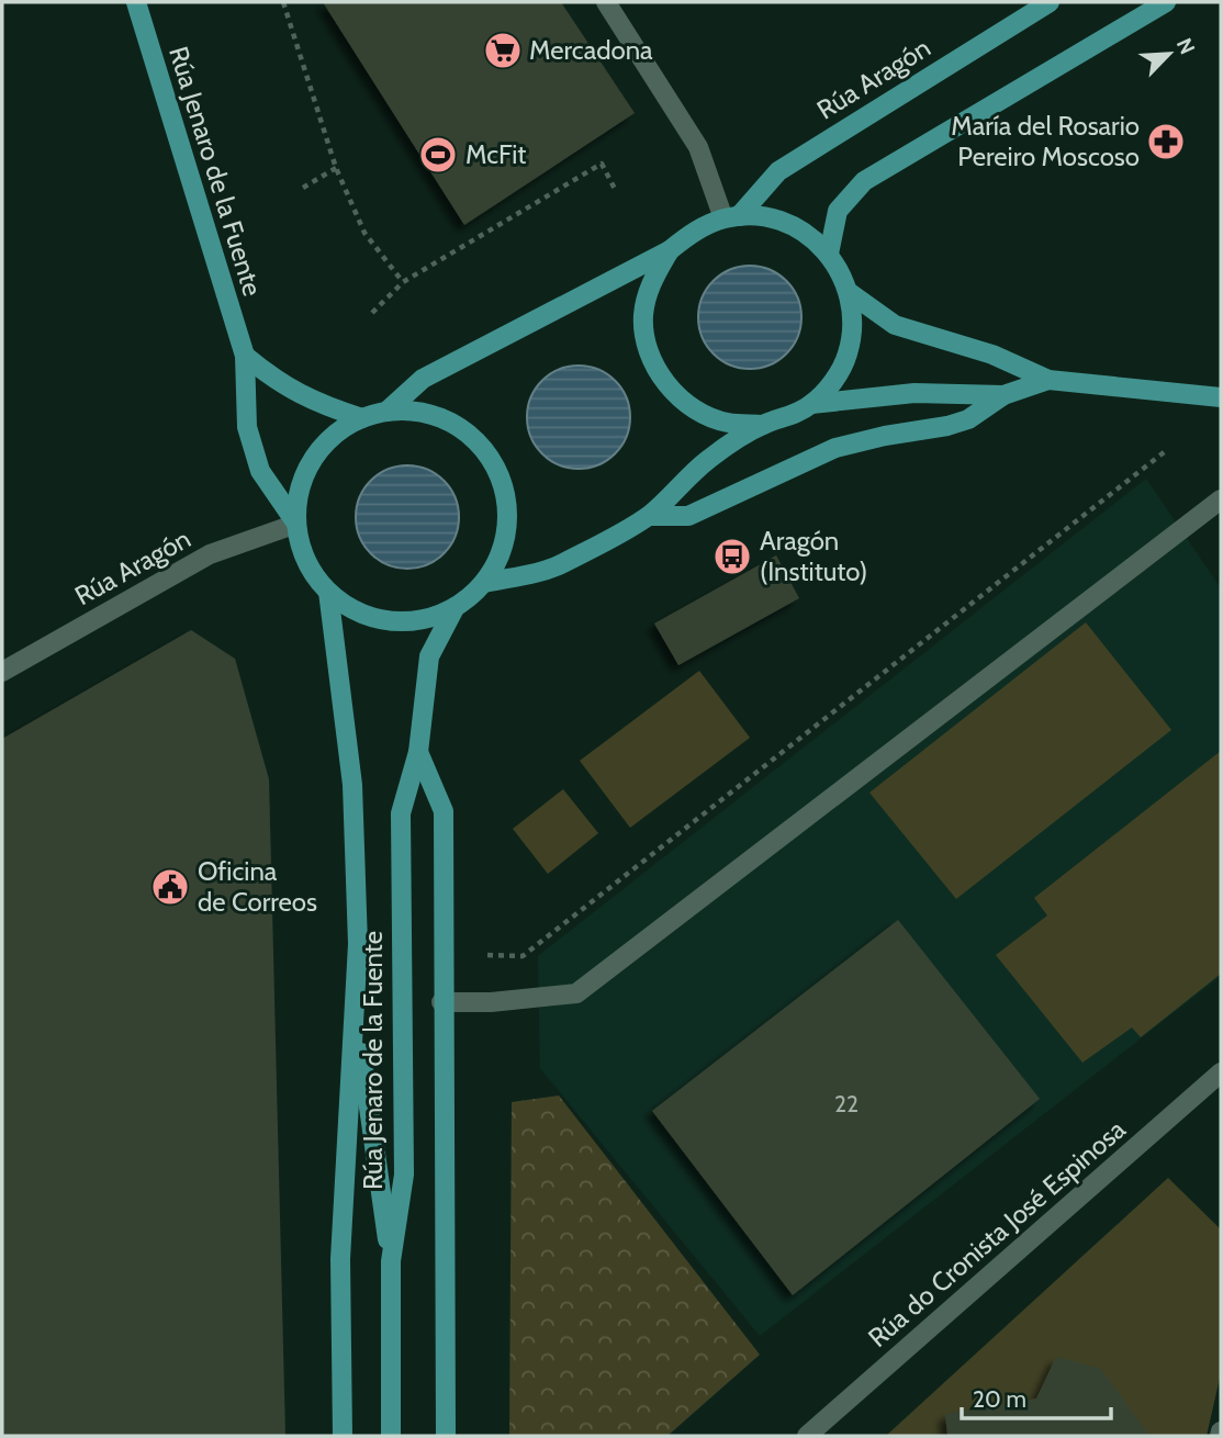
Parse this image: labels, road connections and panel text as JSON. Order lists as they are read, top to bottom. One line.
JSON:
{"streets":{"main road":["Rúa Aragón","Rúa Jenaro de la Fuente"],"street":["Rúa do Cronista José Espinosa"]},"crossings":[["Rúa Aragón","Rúa Jenaro de la Fuente"]],"places":{"supermarket":["Mercadona"],"pharmacy":["María del Rosario Pereiro Moscoso"],"sports":["McFit"],"bus stop":["Aragón (Instituto)"],"public building":["Oficina de Correos"]},"house_numbers":["22"],"scale_bar":"20 m","north":"top right"}
